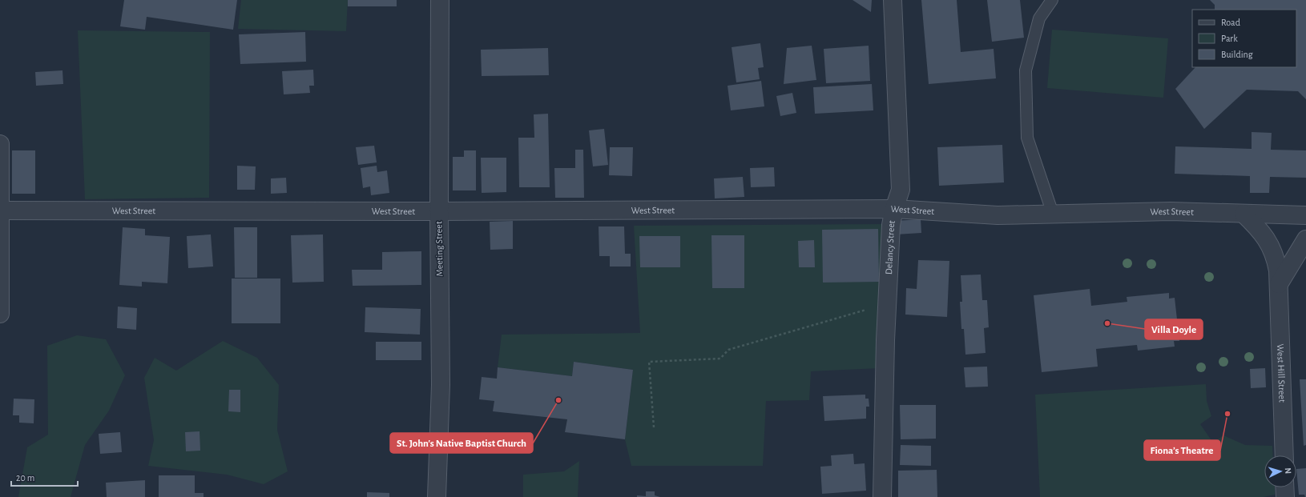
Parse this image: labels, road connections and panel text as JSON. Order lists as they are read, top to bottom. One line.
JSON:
{"streets":{"street":["West Street","Delancy Street","Meeting Street","West Hill Street"]},"crossings":[["West Street","Delancy Street"],["West Street","Meeting Street"],["West Street","West Hill Street"]],"places":["Villa Doyle","St. John's Native Baptist Church","Fiona’s Theatre"],"legend":["Road","Park","Building"],"scale_bar":"20 m","north":"right"}
